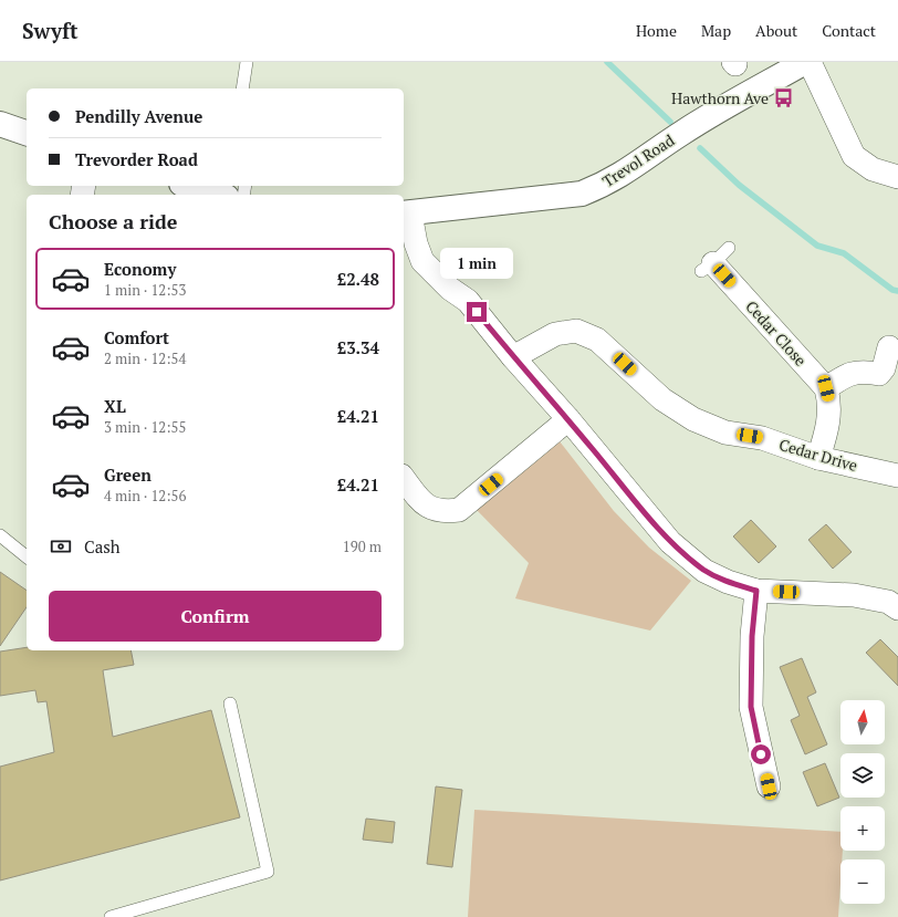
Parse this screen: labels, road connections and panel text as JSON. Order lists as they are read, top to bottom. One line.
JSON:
{"streets":{"street":["Trevol Road","Cedar Close","Cedar Drive"]},"places":{"bus stop":["Hawthorn Ave"]},"north":"top","page":{"header":"Swyft","nav":["Home","Map","About","Contact"],"banner":["Pendilly Avenue","Trevorder Road"],"heading":"Choose a ride","bubble":"1 min","list":[{"name":"Economy","note":"1 min · 12:53","value":"£2.48"},{"name":"Comfort","note":"2 min · 12:54","value":"£3.34"},{"name":"XL","note":"3 min · 12:55","value":"£4.21"},{"name":"Green","note":"4 min · 12:56","value":"£4.21"}],"pay":["Cash","190 m"],"buttons":"Confirm","map_buttons":["+","−"]}}
